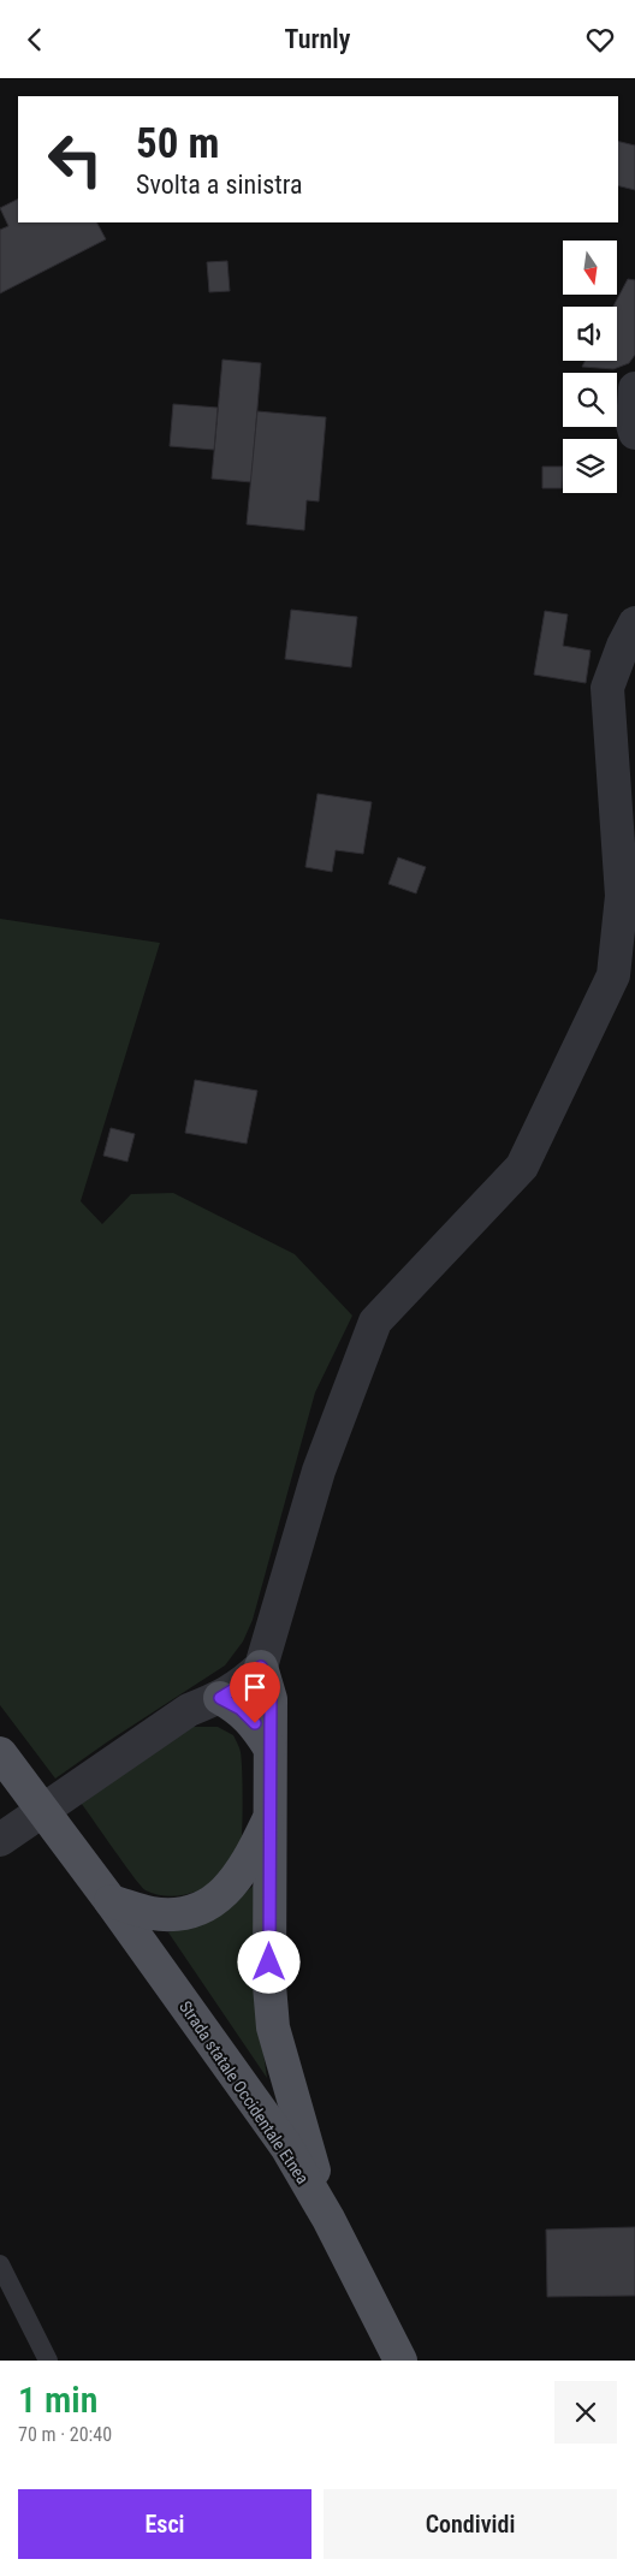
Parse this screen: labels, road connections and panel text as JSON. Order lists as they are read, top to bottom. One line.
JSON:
{"streets":{"main road":["Strada statale Occidentale Etnea"]},"north":"bottom","page":{"header":"Turnly","turn":["50 m","Svolta a sinistra"],"heading":["1 min","70 m · 20:40"],"buttons":["Esci","Condividi"]}}
